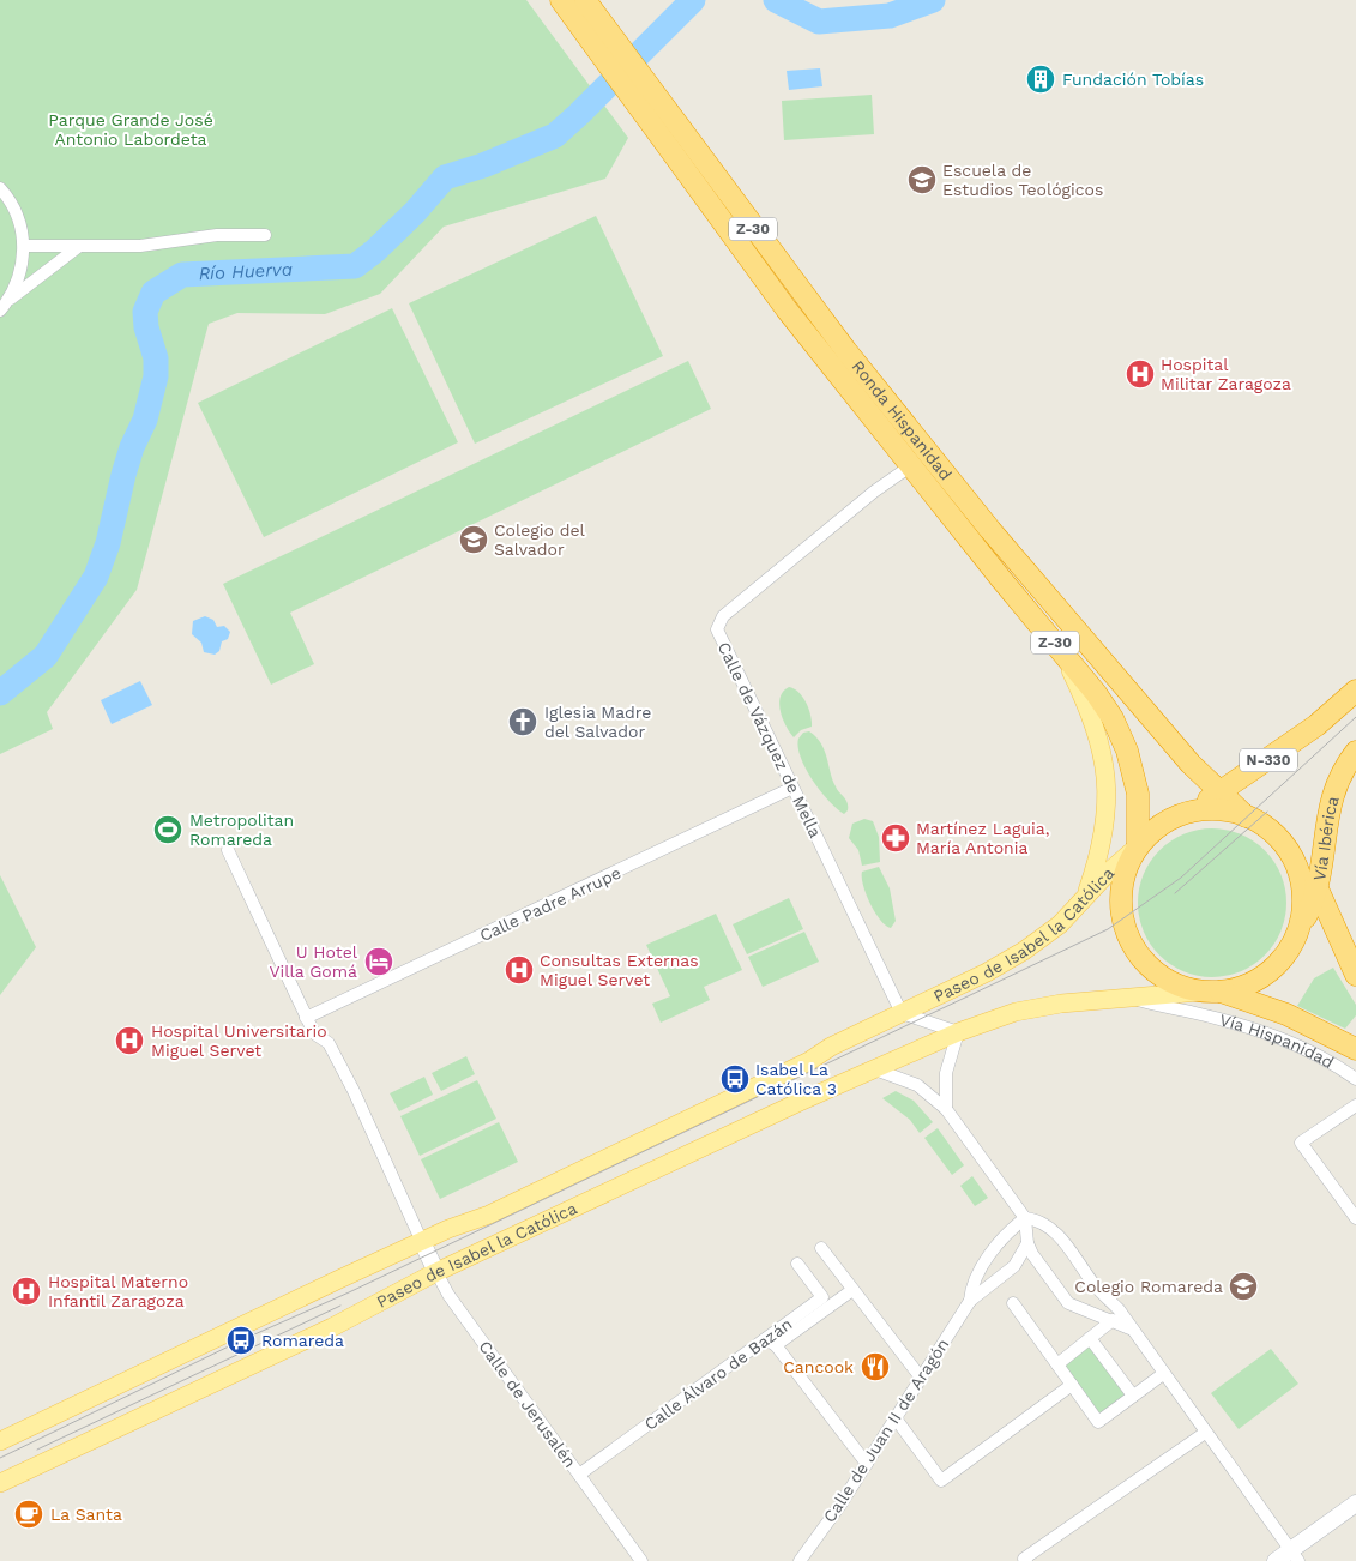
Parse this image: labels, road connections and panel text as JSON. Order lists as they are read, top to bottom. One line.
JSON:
{"streets":{"highway":["Z-30","Ronda Hispanidad","N-330","Vía Ibérica","Vía Hispanidad"],"main road":["Paseo de Isabel la Católica"],"street":["Calle de Vázquez de Mella","Calle Padre Arrupe","Calle Álvaro de Bazán","Calle de Jerusalén","Calle de Juan II de Aragón"]},"crossings":[["Ronda Hispanidad","Calle de Vázquez de Mella"],["Ronda Hispanidad","N-330"],["Ronda Hispanidad","Vía Ibérica"],["Ronda Hispanidad","Paseo de Isabel la Católica"],["Ronda Hispanidad","Vía Hispanidad"],["Calle de Vázquez de Mella","Calle Padre Arrupe"],["Calle de Vázquez de Mella","Paseo de Isabel la Católica"],["Vía Ibérica","Paseo de Isabel la Católica"],["Vía Ibérica","Vía Hispanidad"],["Paseo de Isabel la Católica","Vía Hispanidad"],["Paseo de Isabel la Católica","Calle de Jerusalén"],["Calle Álvaro de Bazán","Calle de Jerusalén"]],"water":["Río Huerva"],"parks":["Parque Grande José Antonio Labordeta"],"places":{"building":["Fundación Tobías"],"school or university":["Escuela de Estudios Teológicos","Colegio del Salvador","Colegio Romareda"],"hospital":["Hospital Militar Zaragoza","Consultas Externas Miguel Servet","Hospital Universitario Miguel Servet","Hospital Materno Infantil Zaragoza"],"church":["Iglesia Madre del Salvador"],"sports":["Metropolitan Romareda"],"pharmacy":["Martínez Laguia, María Antonia"],"hotel":["U Hotel Villa Gomá"],"bus stop":["Isabel La Católica 3","Romareda"],"restaurant":["Cancook"],"cafe":["La Santa"]}}
